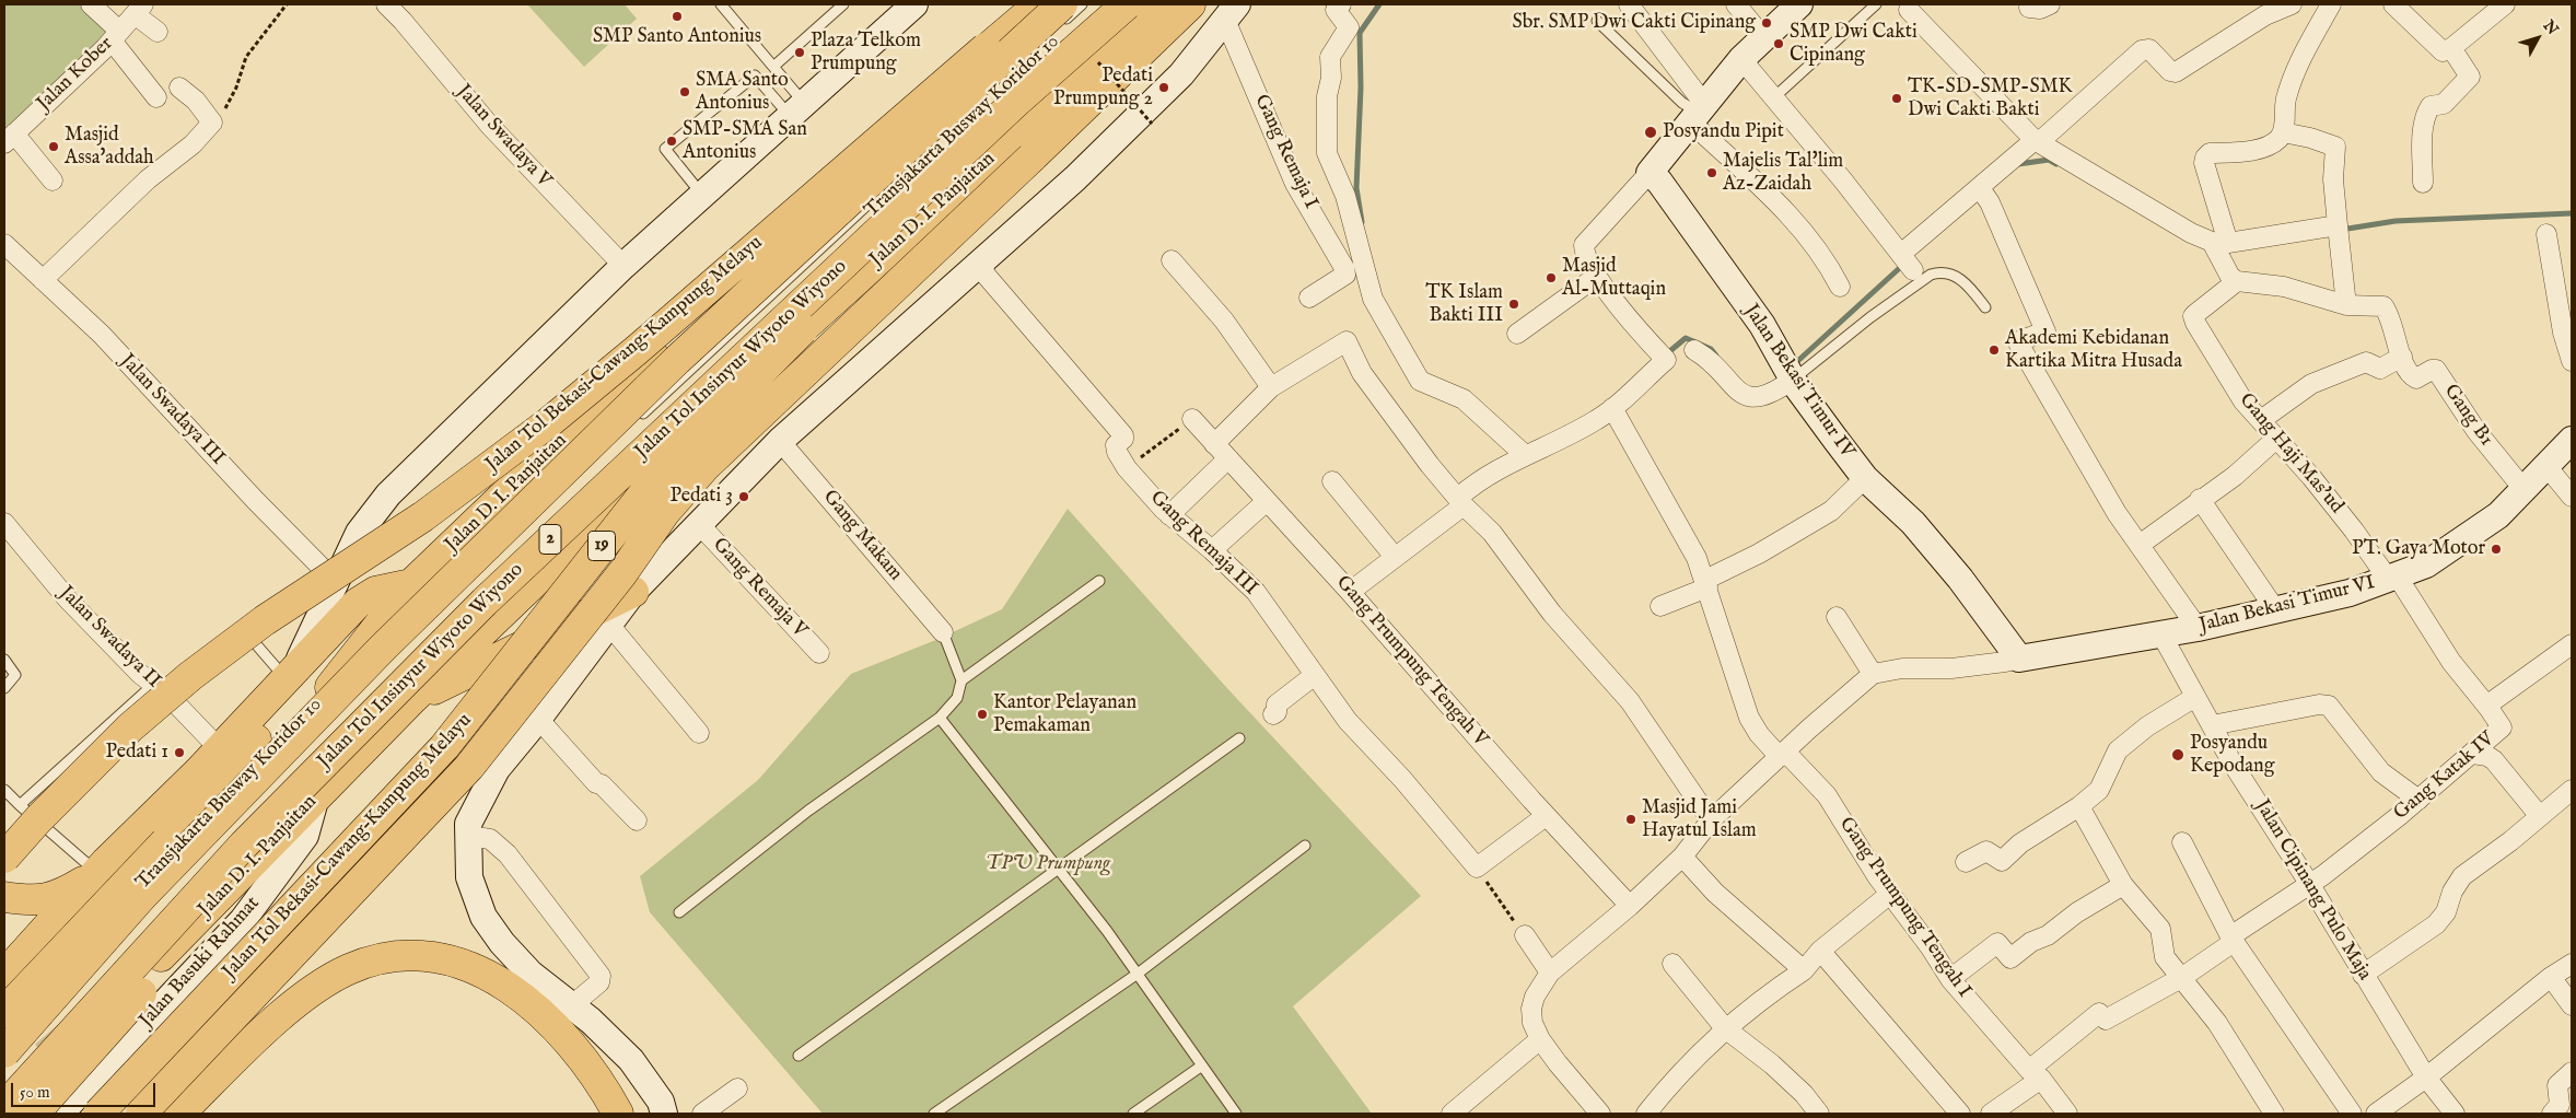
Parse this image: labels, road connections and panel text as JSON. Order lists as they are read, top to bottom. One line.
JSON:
{"streets":{"highway":["Jalan D. I. Panjaitan","Jalan Tol Bekasi–Cawang–Kampung Melayu","Jalan Tol Insinyur Wiyoto Wiyono","2","19"],"street":["Jalan Kober","Jalan Swadaya V","Gang Remaja I","Jalan Bekasi Timur IV","Jalan Swadaya III","Gang B1","Gang Haji Mas'ud","Gang Makam","Gang Remaja III","Gang Remaja V","Jalan Bekasi Timur VI","Jalan Swadaya II","Gang Prumpung Tengah V","Gang Katak IV","Jalan Cipinang Pulo Maja","Gang Prumpung Tengah I","Jalan Basuki Rahmat"],"lane":["Transjakarta Busway Koridor 10"]},"crossings":[["Transjakarta Busway Koridor 10","Jalan D. I. Panjaitan"],["Transjakarta Busway Koridor 10","Jalan Tol Insinyur Wiyoto Wiyono"],["Transjakarta Busway Koridor 10","Jalan Basuki Rahmat"],["Jalan D. I. Panjaitan","Jalan Tol Bekasi–Cawang–Kampung Melayu"],["Jalan D. I. Panjaitan","Jalan Basuki Rahmat"],["Jalan Bekasi Timur IV","Jalan Bekasi Timur VI"],["Gang B1","Jalan Bekasi Timur VI"],["Gang Haji Mas'ud","Jalan Bekasi Timur VI"],["Gang Haji Mas'ud","Gang Katak IV"],["Jalan Bekasi Timur VI","Jalan Cipinang Pulo Maja"],["Gang Katak IV","Jalan Cipinang Pulo Maja"],["Gang Katak IV","Gang Prumpung Tengah I"]],"parks":["TPU Prumpung"],"places":["SMP Santo Antonius","Sbr. SMP Dwi Cakti Cipinang","SMP Dwi Cakti Cipinang","Plaza Telkom Prumpung","Pedati Prumpung 2","SMA Santo Antonius","TK-SD-SMP-SMK Dwi Cakti Bakti","Posyandu Pipit","SMP-SMA San Antonius","Masjid Assa'addah","Majelis Tal'lim Az-Zaidah","Masjid Al-Muttaqin","TK Islam Bakti III","Akademi Kebidanan Kartika Mitra Husada","Pedati 3","PT. Gaya Motor","Kantor Pelayanan Pemakaman","Pedati 1","Posyandu Kepodang","Masjid Jami Hayatul Islam"],"scale_bar":"50 m","north":"top right"}
